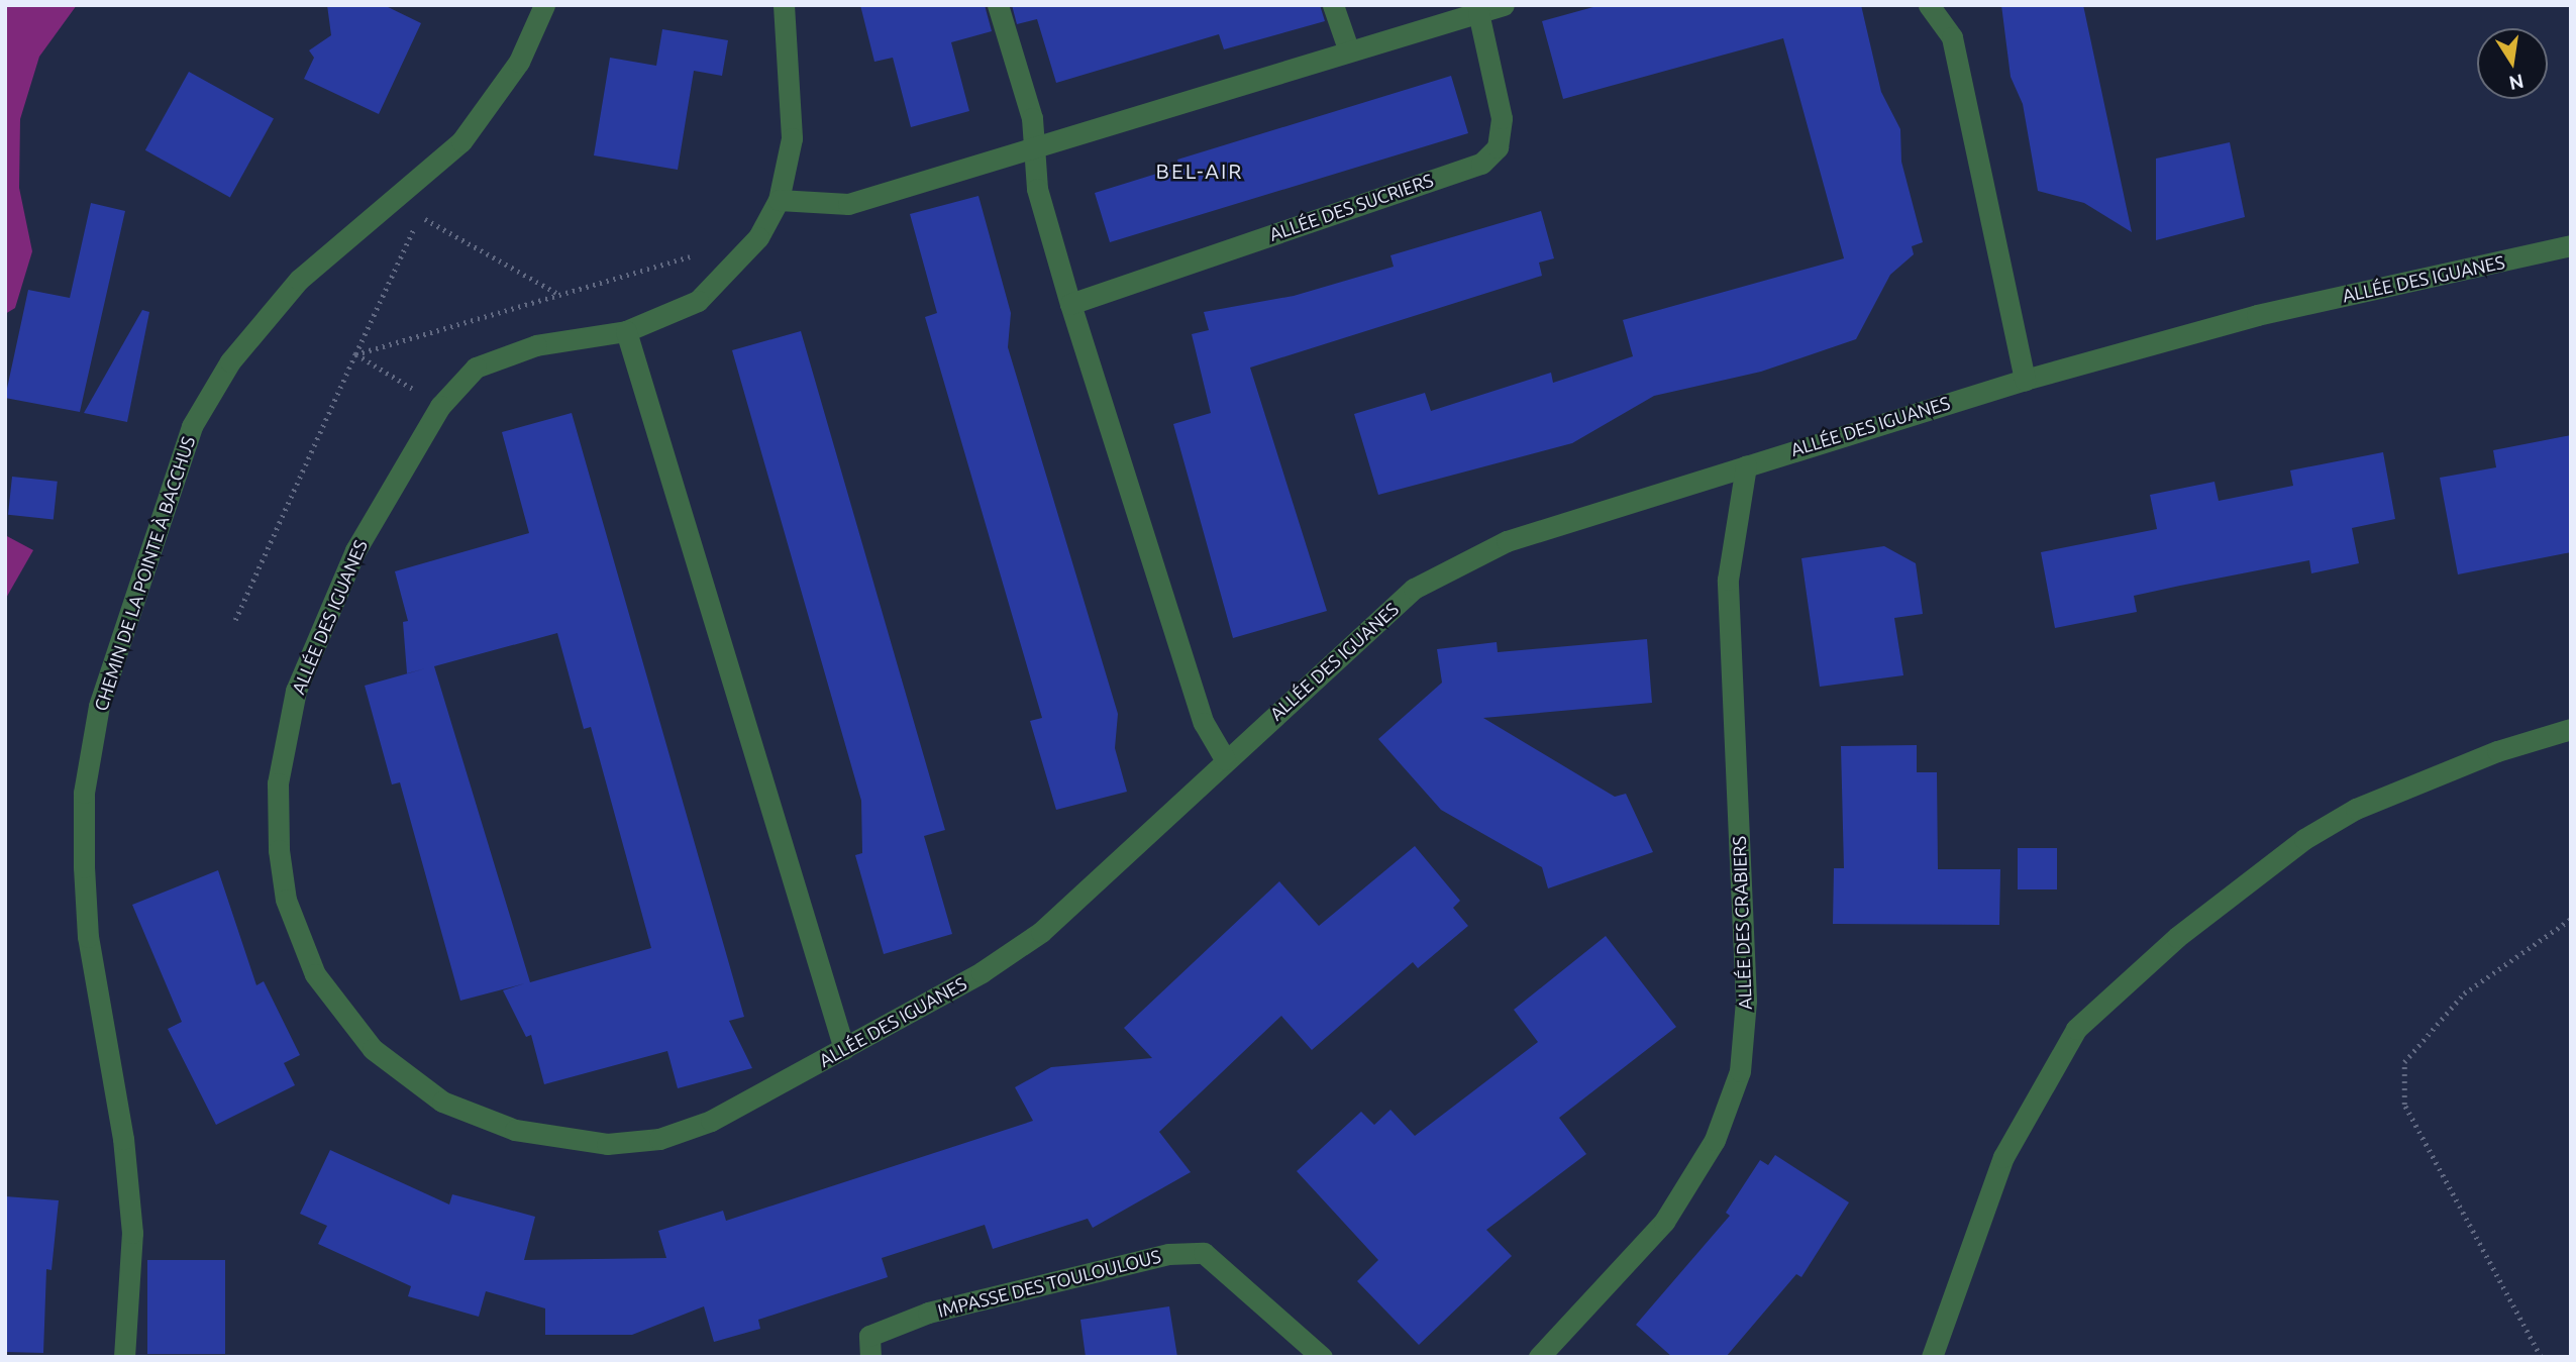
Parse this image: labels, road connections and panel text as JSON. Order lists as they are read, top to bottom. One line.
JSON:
{"streets":{"street":["ALLÉE DES SUCRIERS","ALLÉE DES IGUANES","CHEMIN DE LA POINTE À BACCHUS","ALLÉE DES CRABIERS","IMPASSE DES TOULOULOUS"]},"crossings":[["ALLÉE DES IGUANES","ALLÉE DES CRABIERS"]],"districts":["BEL-AIR"],"north":"bottom"}
